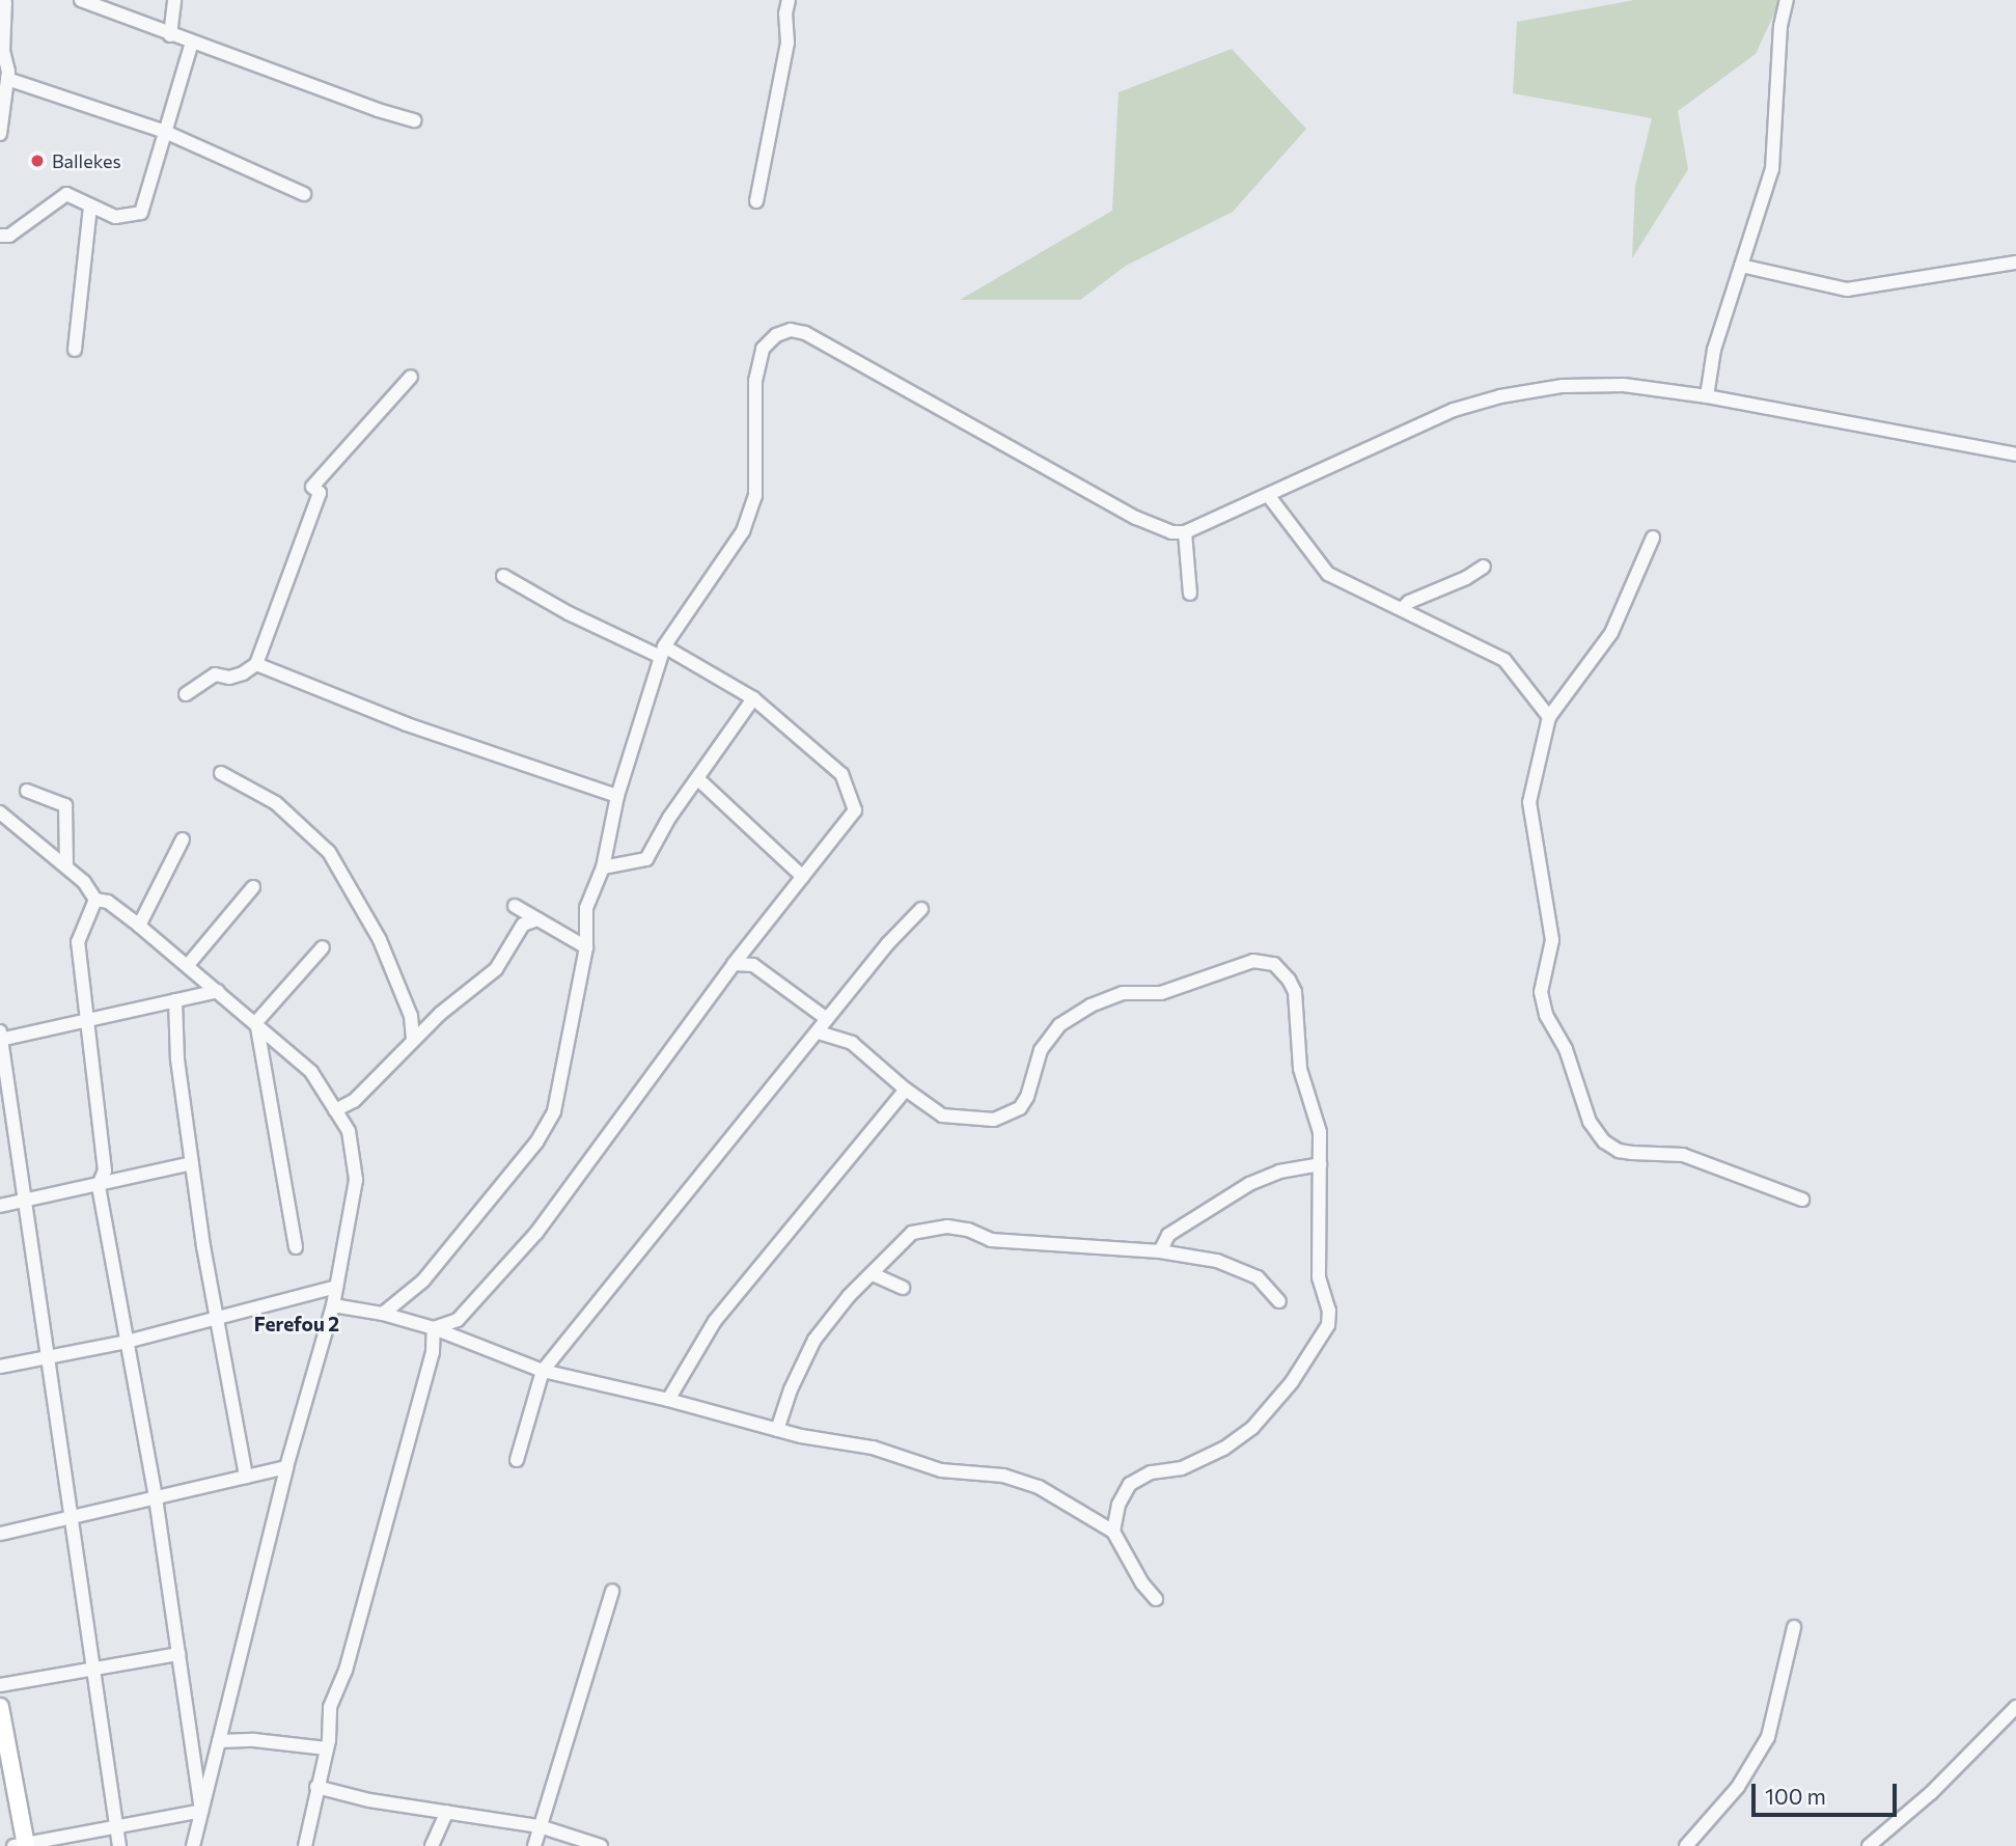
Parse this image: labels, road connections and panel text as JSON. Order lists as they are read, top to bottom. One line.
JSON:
{"districts":["Ferefou 2"],"places":["Ballekes"],"scale_bar":"100 m"}
